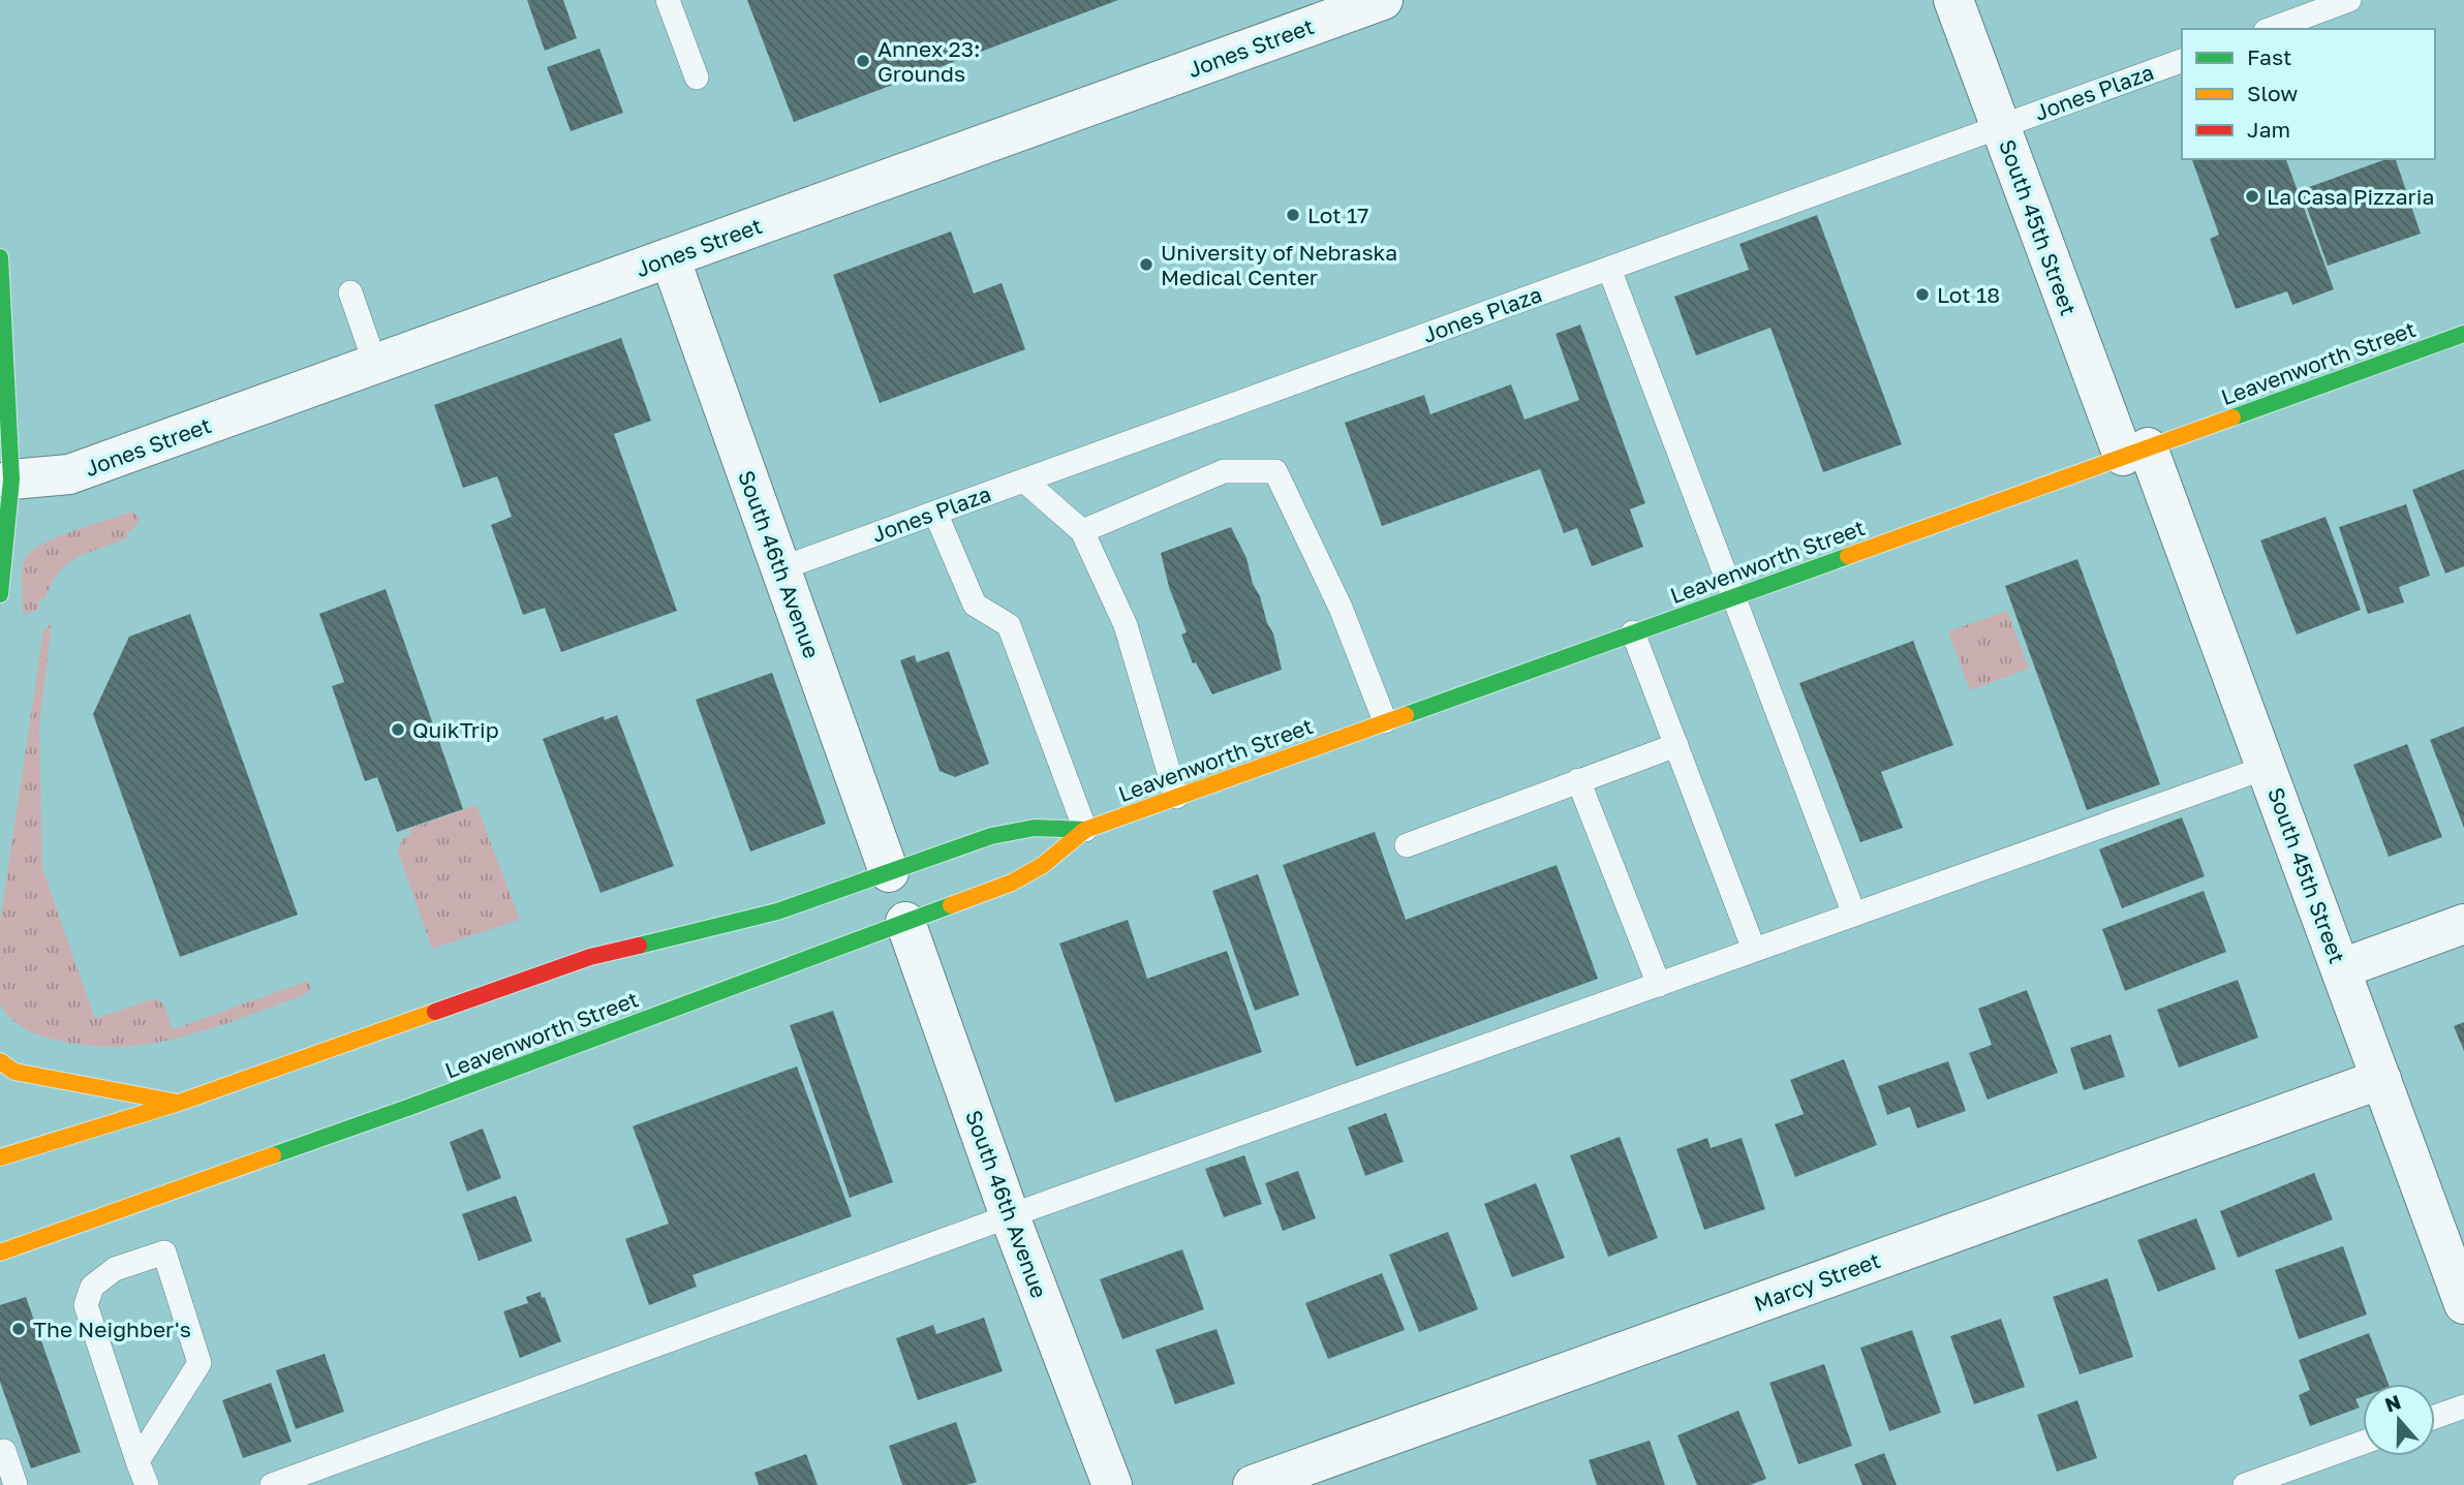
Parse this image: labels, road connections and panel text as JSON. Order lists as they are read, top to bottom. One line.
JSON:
{"streets":{"main road":["Leavenworth Street"],"street":["Jones Street","South 45th Street","South 46th Avenue","Marcy Street"],"lane":["Jones Plaza"]},"crossings":[["Jones Street","South 46th Avenue"],["Jones Plaza","South 45th Street"],["Jones Plaza","South 46th Avenue"],["South 45th Street","Leavenworth Street"],["South 45th Street","Marcy Street"],["Leavenworth Street","South 46th Avenue"]],"places":["Annex 23: Grounds","La Casa Pizzaria","Lot 17","University of Nebraska Medical Center","Lot 18","QuikTrip","The Neighber's"],"legend":["Fast","Slow","Jam"],"north":"top"}
